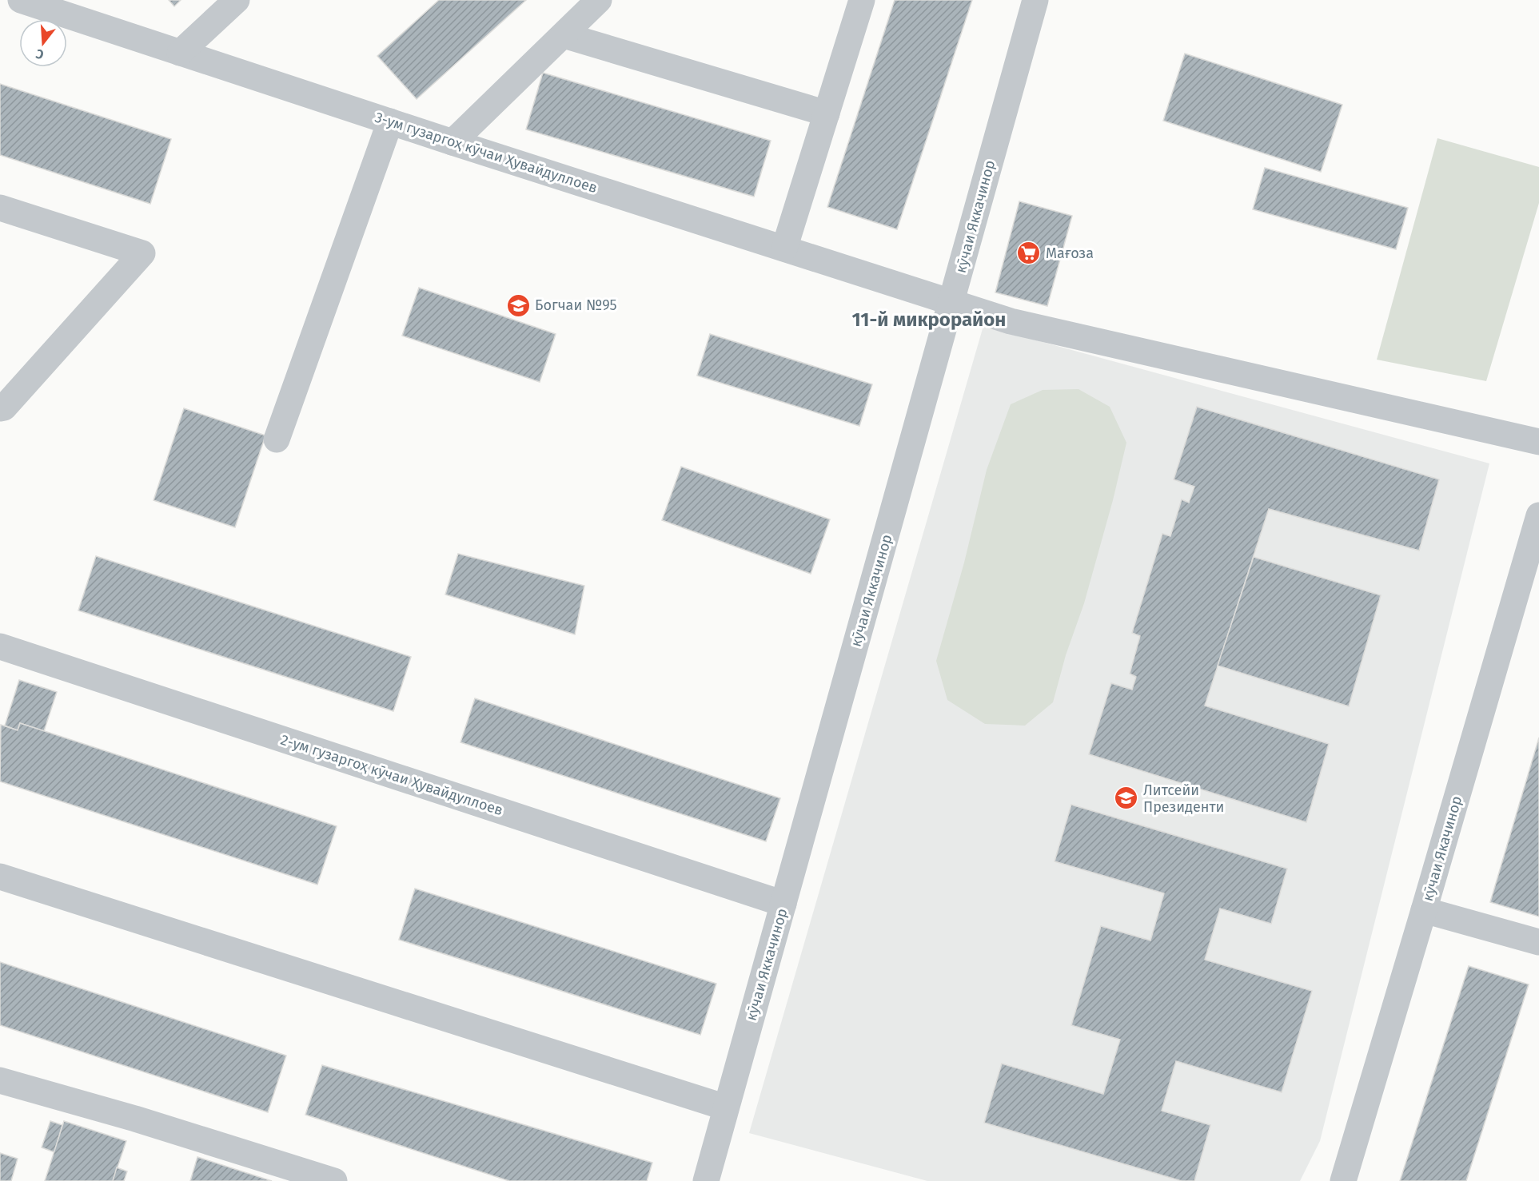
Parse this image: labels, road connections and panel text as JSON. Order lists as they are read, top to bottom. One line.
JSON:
{"streets":{"street":["3-ум гузаргоҳ кӯчаи Ҳувайдуллоев","кӯчаи Яккачинор","2-ум гузаргоҳ кӯчаи Ҳувайдуллоев","кӯчаи Якачинор"]},"crossings":[["3-ум гузаргоҳ кӯчаи Ҳувайдуллоев","кӯчаи Яккачинор"],["кӯчаи Яккачинор","2-ум гузаргоҳ кӯчаи Ҳувайдуллоев"]],"districts":["11-й микрорайон"],"places":{"supermarket":["Мағоза"],"school or university":["Богчаи №95","Литсейи Президенти"]},"north":"bottom"}
